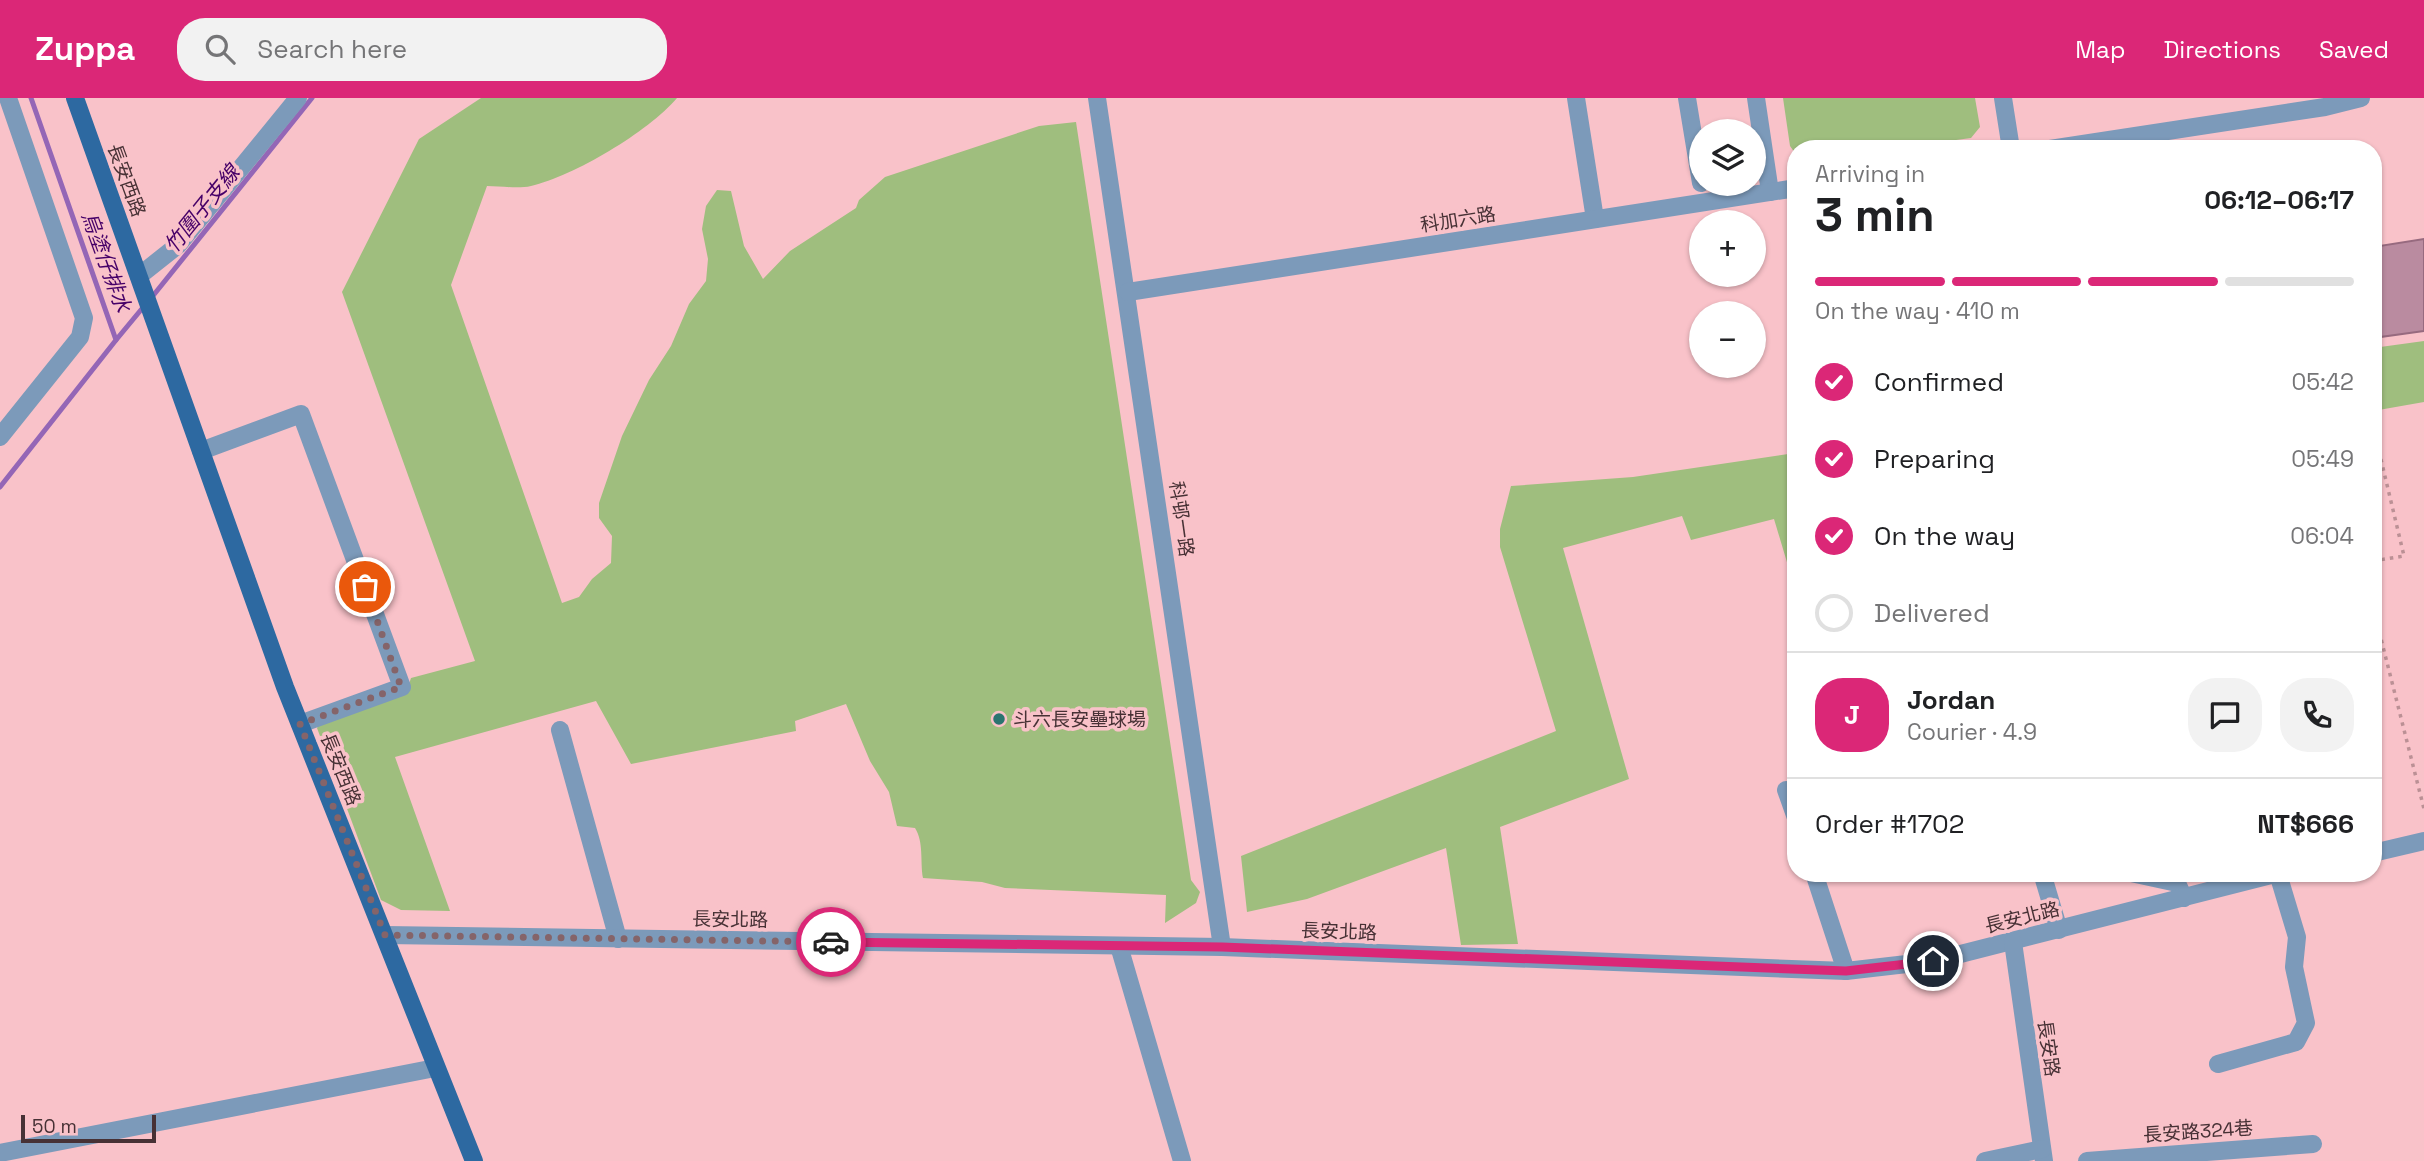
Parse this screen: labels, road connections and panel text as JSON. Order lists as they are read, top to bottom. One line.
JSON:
{"streets":{"main road":["長安西路"],"street":["科加六路","科邨一路","長安北路","長安路","長安路324巷"]},"crossings":[["長安西路","長安北路"],["科加六路","科邨一路"],["科邨一路","長安北路"],["長安北路","長安路"]],"water":["竹圍子支線","烏塗仔排水"],"places":["斗六長安壘球場"],"scale_bar":"50 m","page":{"header":"Zuppa","search":"Search here","nav":["Map","Directions","Saved"],"map_buttons":["+","−"],"heading":["3 min","Arriving in","06:12–06:17"],"panel":["Jordan","Courier · 4.9","Order #1702","NT$666"],"bar":"On the way · 410 m","list":[["Confirmed","05:42"],["Preparing","05:49"],["On the way","06:04"],"Delivered"],"round":"J","scale":"50 m"}}
